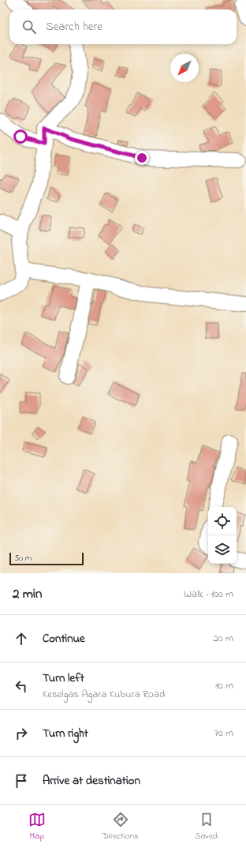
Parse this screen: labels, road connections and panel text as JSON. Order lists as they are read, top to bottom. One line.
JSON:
{"scale_bar":"50 m","north":"bottom left","page":{"search":"Search here","scale":"50 m","heading":["2 min","Walk · 100 m"],"list":[["Continue","20 m"],["Turn left","Keselgas Agara Kubura Road","10 m"],["Turn right","70 m"],"Arrive at destination"],"nav":["Map","Directions","Saved"]}}
